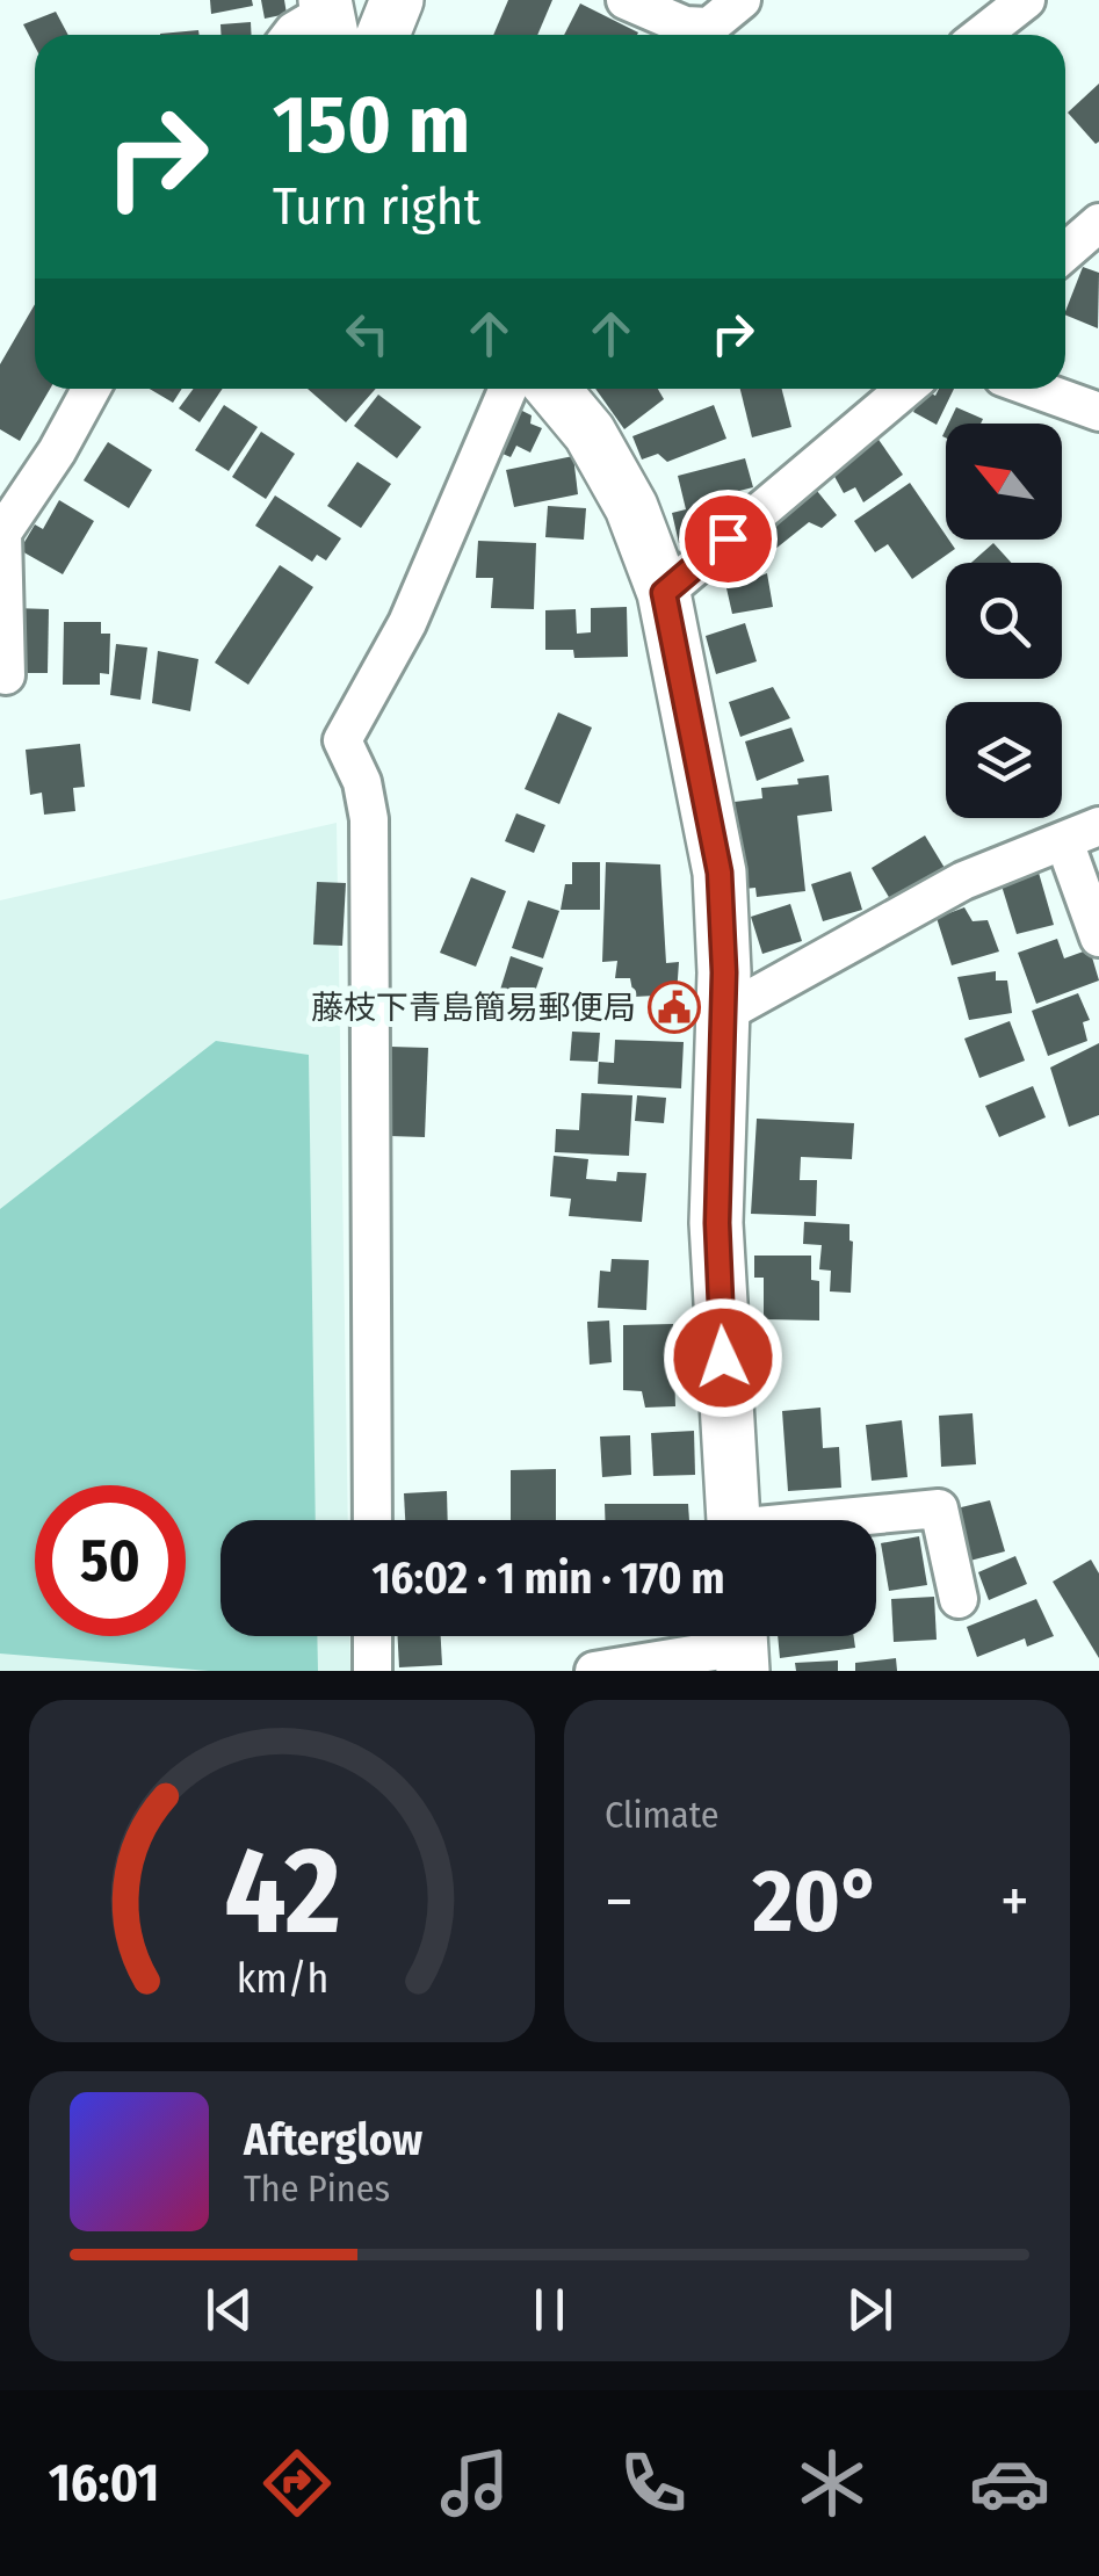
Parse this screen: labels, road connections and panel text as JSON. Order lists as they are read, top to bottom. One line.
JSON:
{"places":{"public building":["藤枝下青島簡易郵便局"]},"north":"top left","page":{"turn":["150 m","Turn right"],"limit":"50","trip":"16:02 · 1 min · 170 m","tile":"Climate","heat":["−","20°","+"],"song":["Afterglow","The Pines"],"tabs":"16:01","gauge":["42","km/h"]}}
